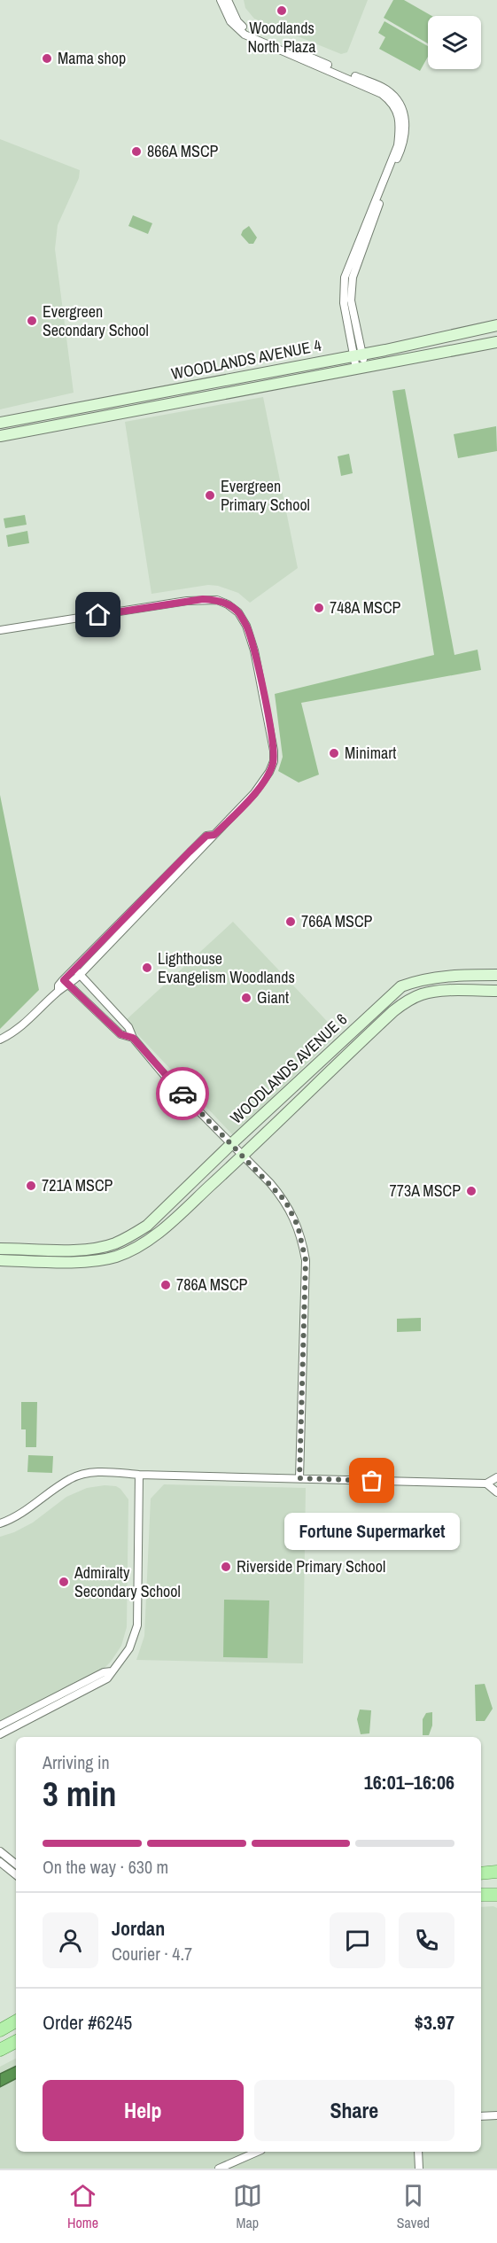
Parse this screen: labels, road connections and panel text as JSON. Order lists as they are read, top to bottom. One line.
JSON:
{"streets":{"street":["WOODLANDS AVENUE 4","WOODLANDS AVENUE 6"]},"places":["Woodlands North Plaza","Mama shop","866A MSCP","Evergreen Secondary School","Evergreen Primary School","748A MSCP","Minimart","766A MSCP","Lighthouse Evangelism Woodlands","Giant","721A MSCP","773A MSCP","786A MSCP","Fortune Supermarket","Riverside Primary School","Admiralty Secondary School"],"page":{"bubble":"Fortune Supermarket","heading":["3 min","Arriving in","16:01–16:06"],"panel":["Jordan","Courier · 4.7","Order #6245","$3.97"],"bar":"On the way · 630 m","buttons":["Help","Share"],"tabs":["Home","Map","Saved"]}}
